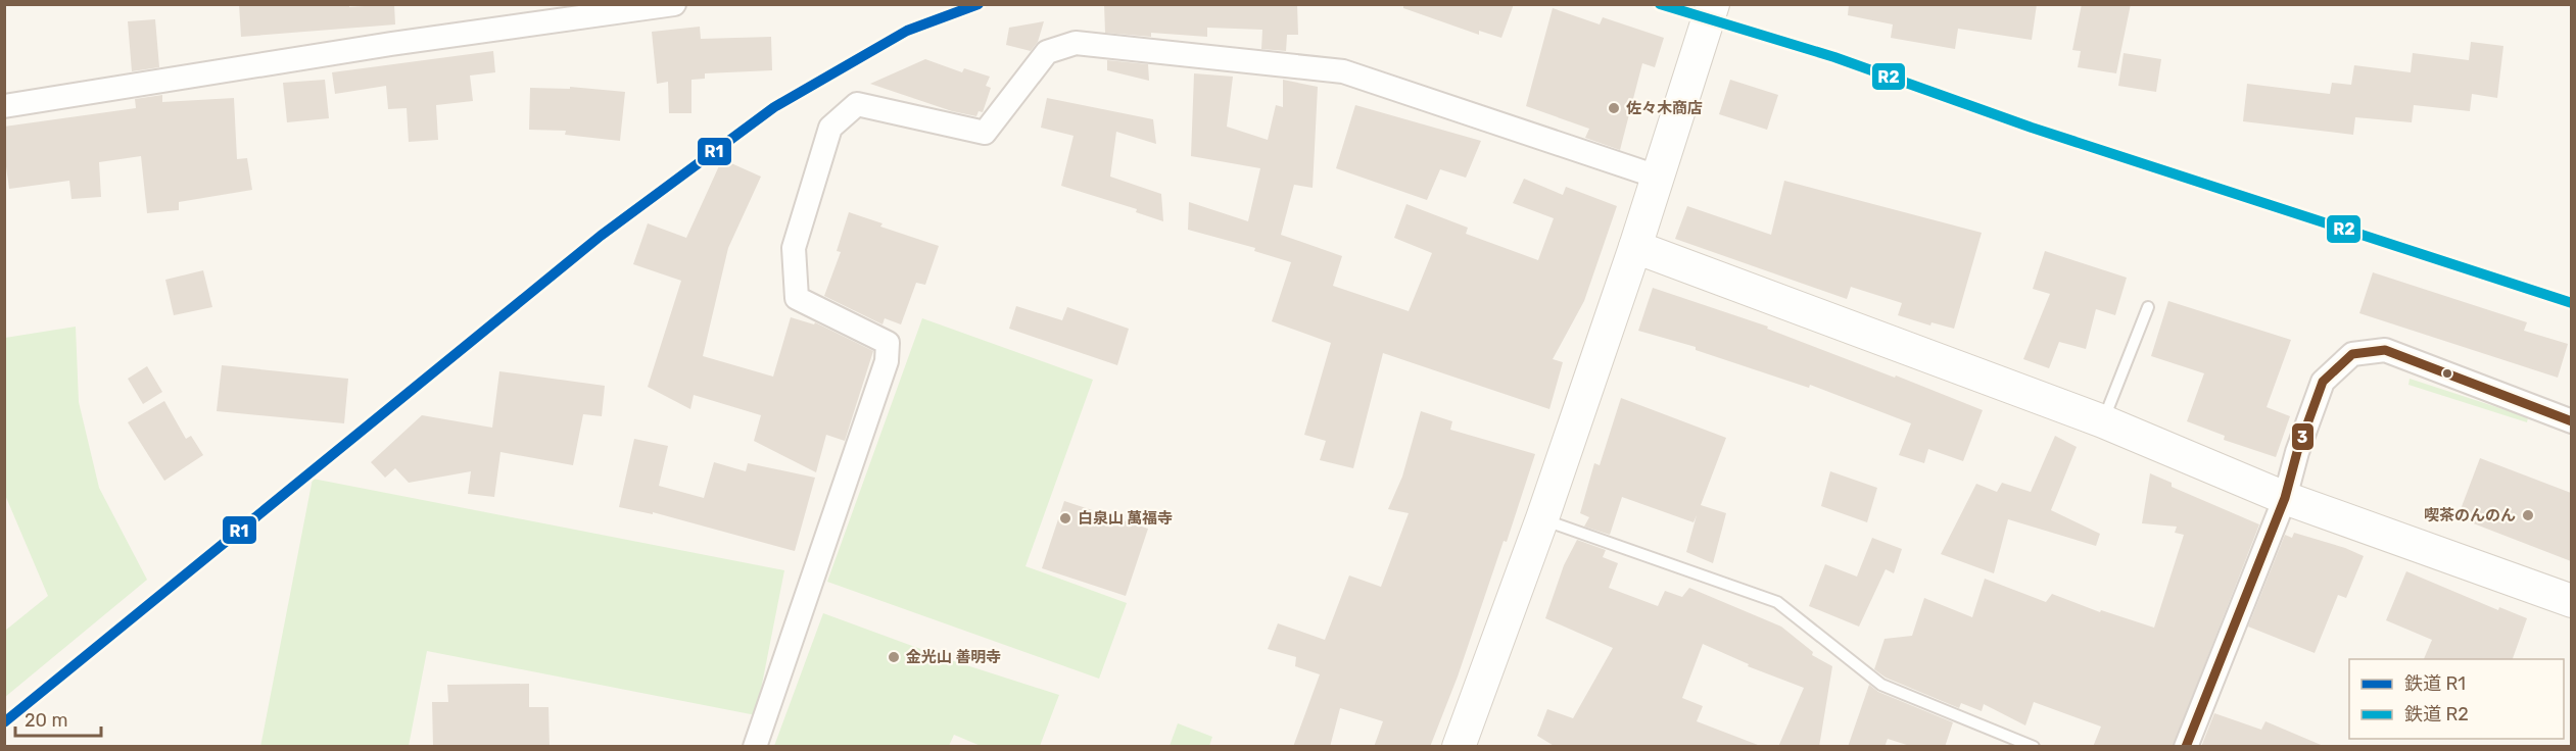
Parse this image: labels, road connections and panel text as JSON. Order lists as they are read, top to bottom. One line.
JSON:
{"places":["佐々木商店","喫茶のんのん","白泉山 萬福寺","金光山 善明寺"],"lines":["rail line R1","rail line R2","transit line 3"],"legend":["鉄道 R1","鉄道 R2"],"scale_bar":"20 m"}
